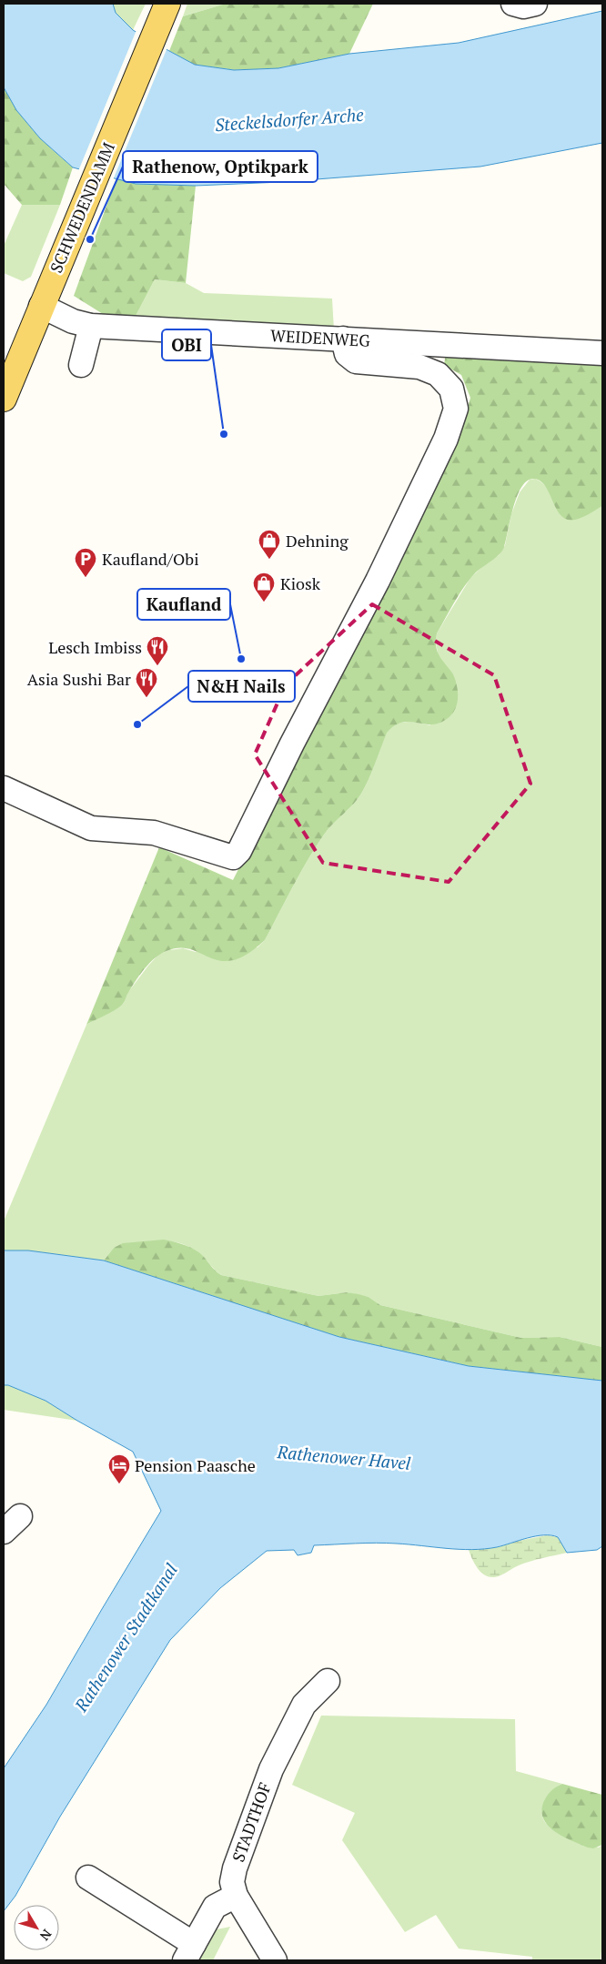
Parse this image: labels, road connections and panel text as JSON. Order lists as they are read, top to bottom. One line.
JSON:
{"streets":{"main road":["SCHWEDENDAMM"],"street":["WEIDENWEG","STADTHOF"]},"crossings":[["SCHWEDENDAMM","WEIDENWEG"]],"water":["Steckelsdorfer Arche","Rathenower Havel","Rathenower Stadtkanal"],"places":{"other":["Rathenow, Optikpark","OBI","Kaufland","N&H Nails"],"shop":["Dehning","Kiosk"],"parking":["Kaufland/Obi"],"restaurant":["Lesch Imbiss","Asia Sushi Bar"],"hotel":["Pension Paasche"]},"north":"bottom right"}
